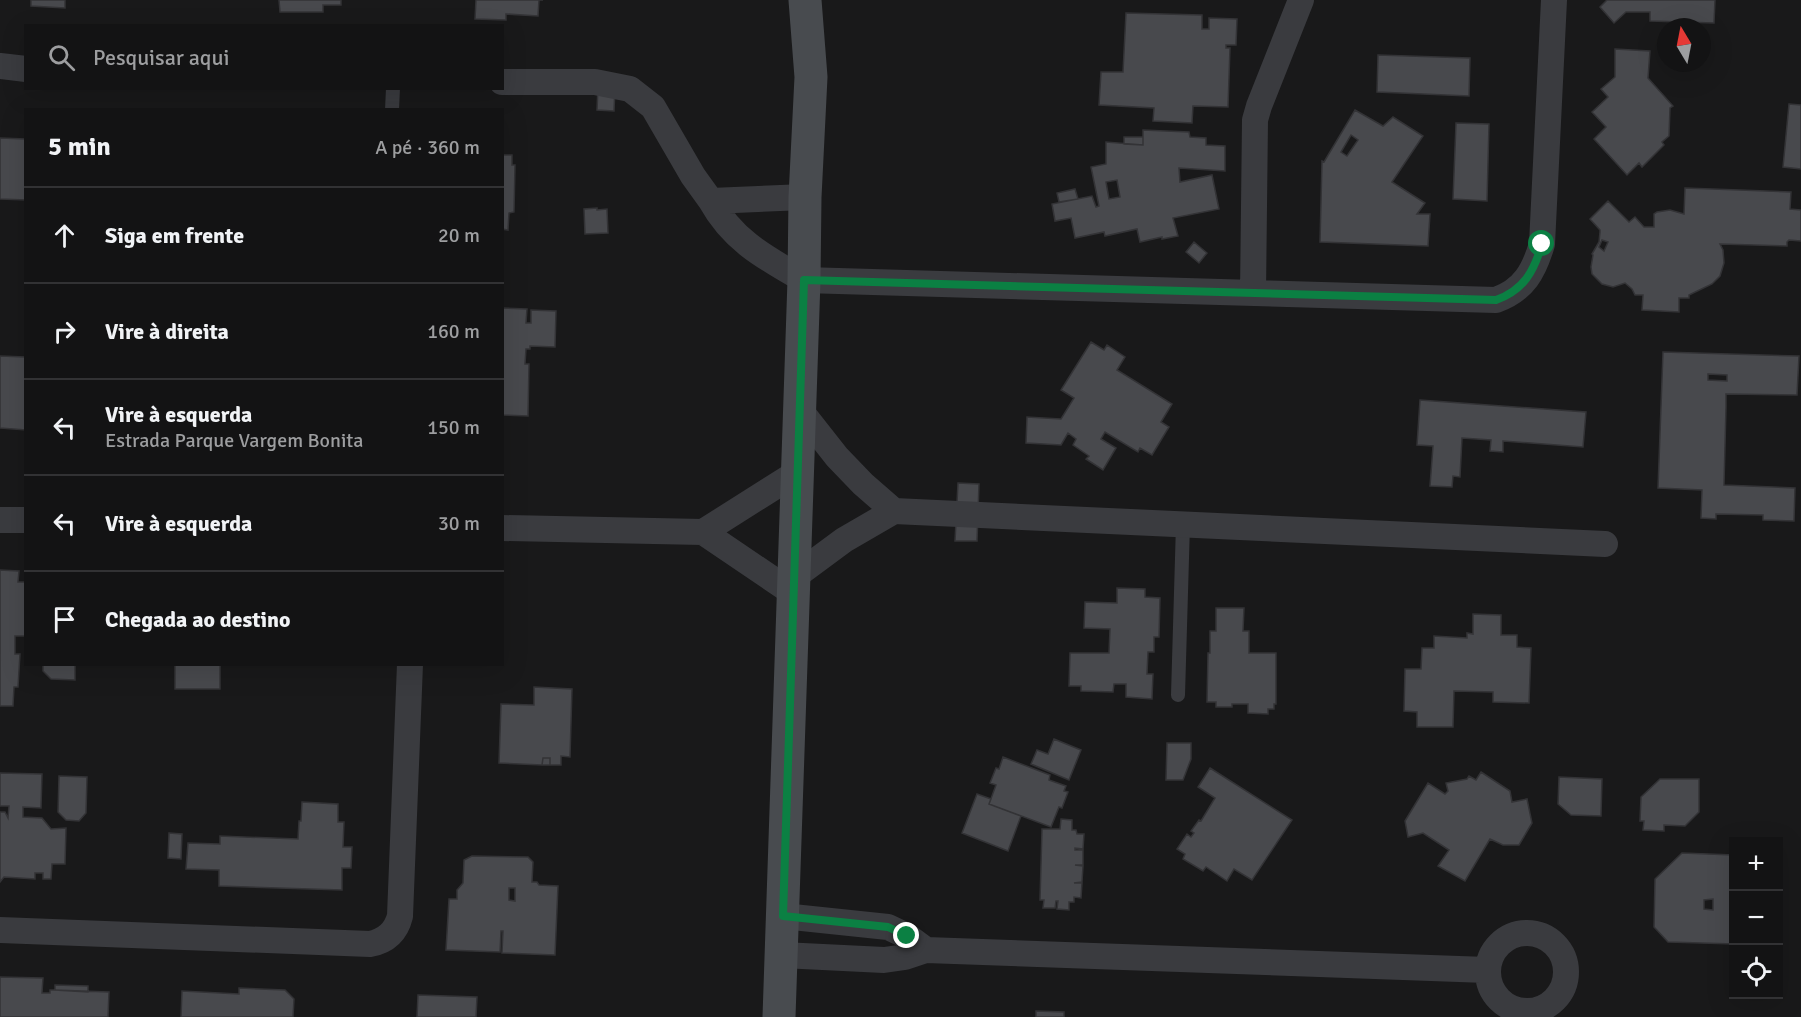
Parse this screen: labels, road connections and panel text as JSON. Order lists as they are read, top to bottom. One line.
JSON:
{"north":"top","page":{"search":"Pesquisar aqui","heading":["5 min","A pé · 360 m"],"list":[["Siga em frente","20 m"],["Vire à direita","160 m"],["Vire à esquerda","Estrada Parque Vargem Bonita","150 m"],["Vire à esquerda","30 m"],"Chegada ao destino"],"map_buttons":["+","−"]}}
